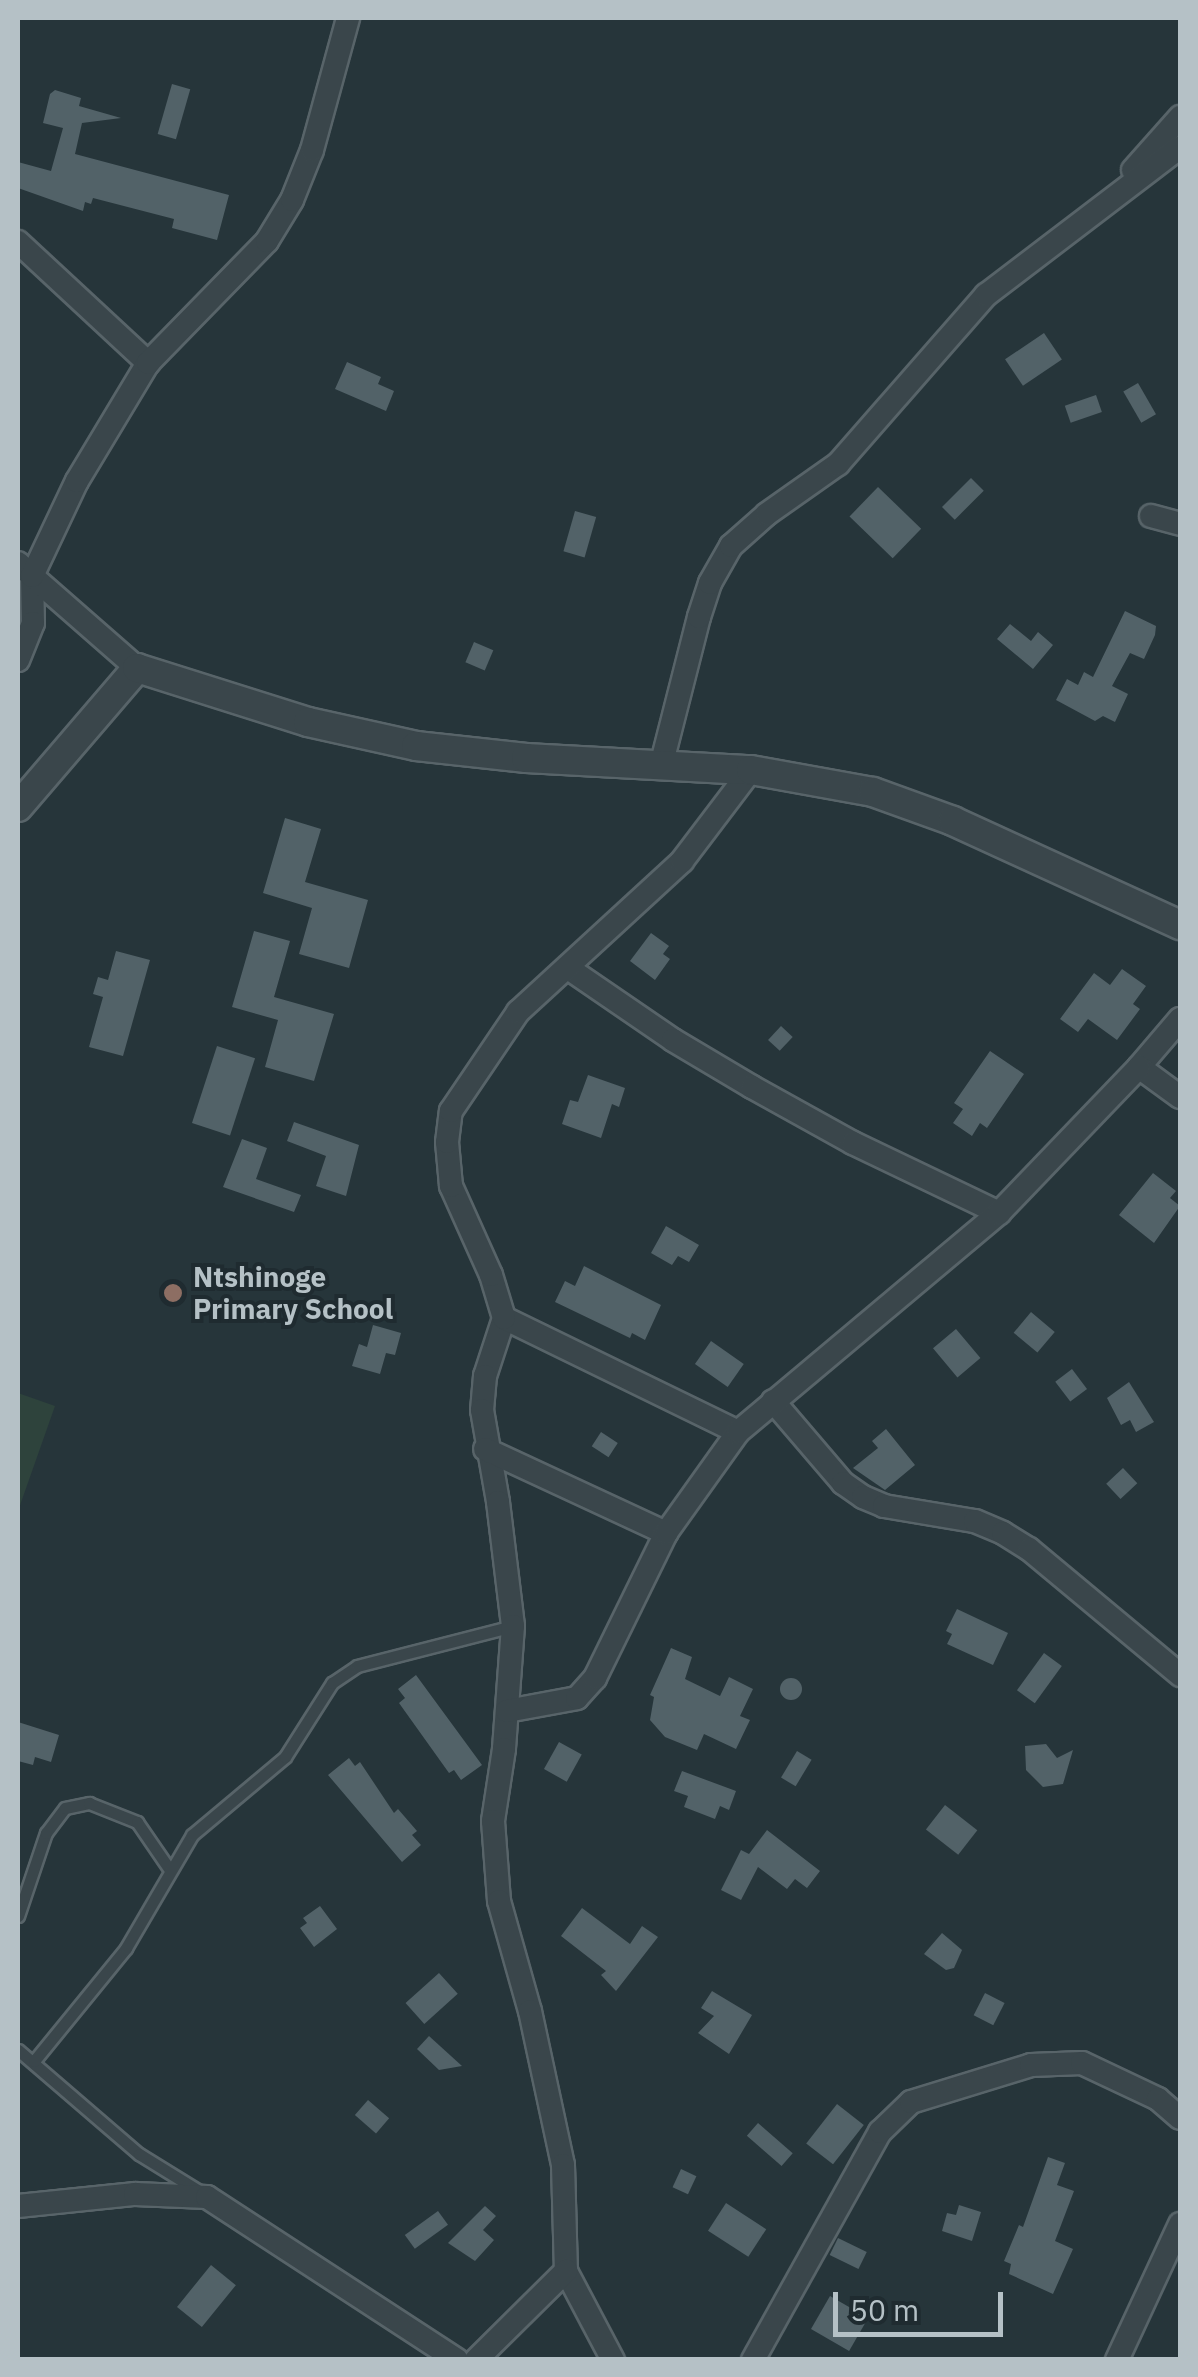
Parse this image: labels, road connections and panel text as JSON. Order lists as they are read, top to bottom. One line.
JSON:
{"places":["Ntshinoge Primary School"],"scale_bar":"50 m"}
